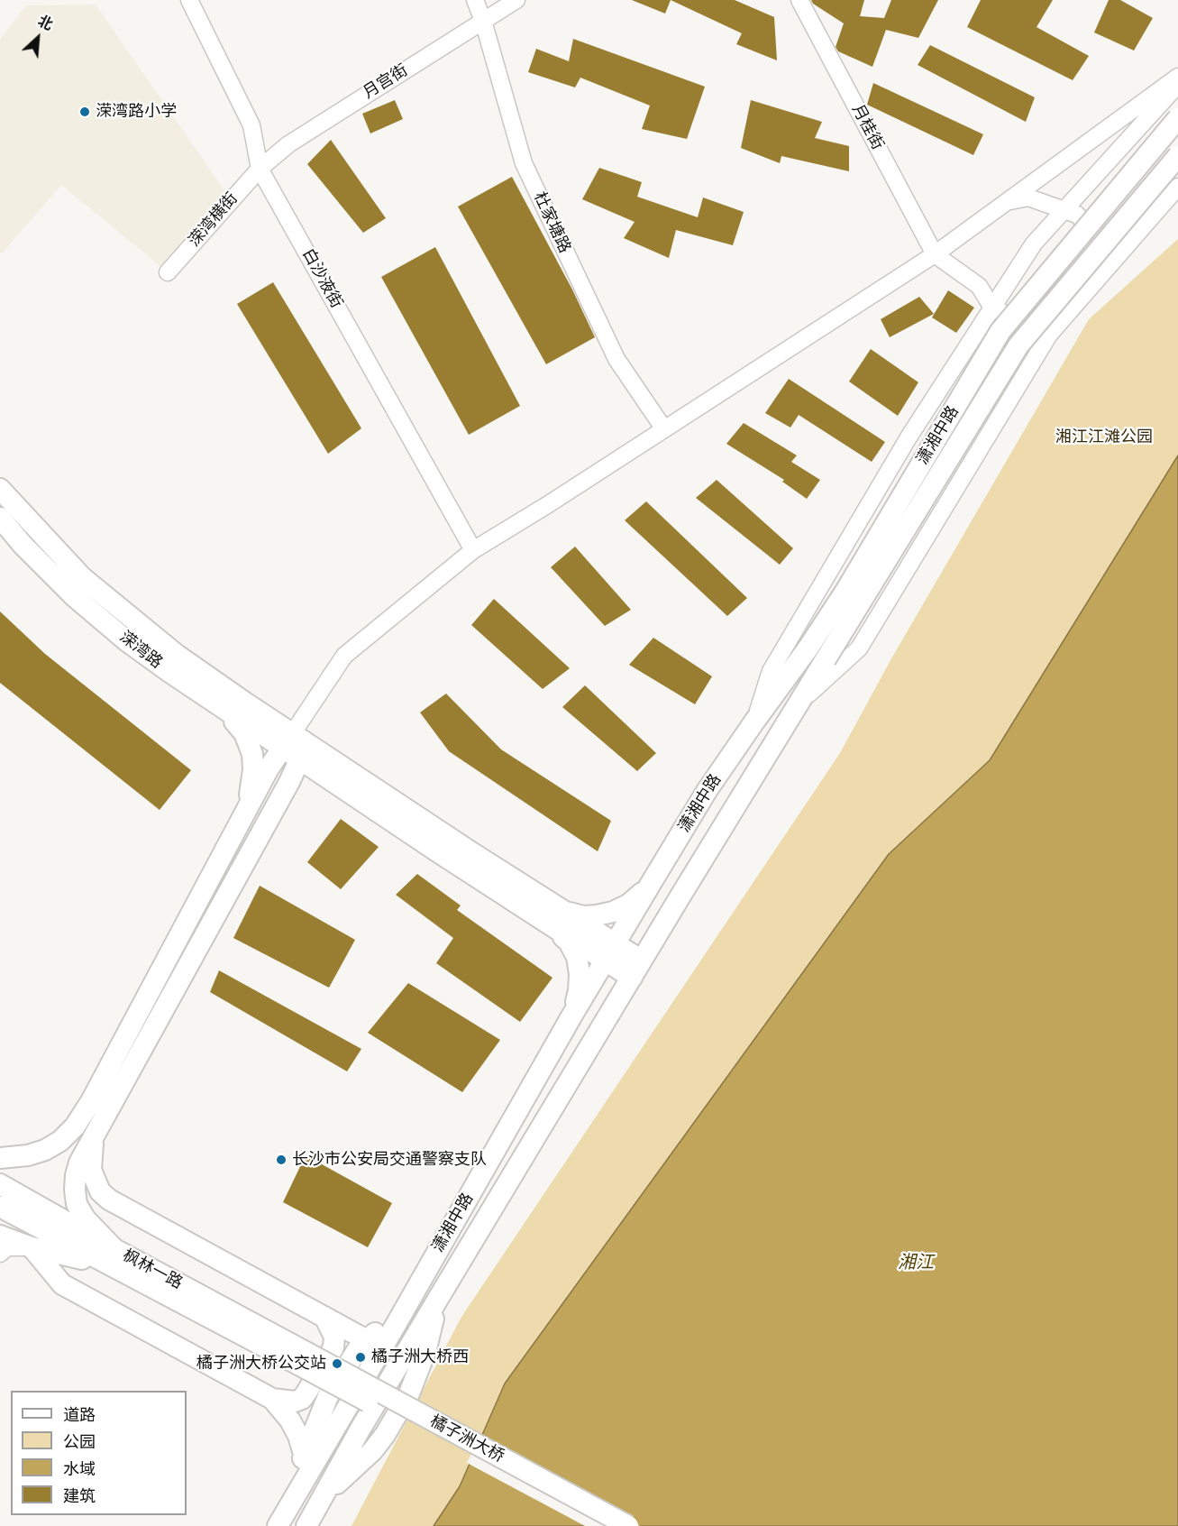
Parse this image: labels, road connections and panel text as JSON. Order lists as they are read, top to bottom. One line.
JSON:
{"streets":{"main road":["潇湘中路","溁湾路","枫林一路","橘子洲大桥"],"street":["月宫街","月桂街","溁湾横街","杜家塘路","白沙液街"]},"crossings":[["月宫街","溁湾横街"],["月宫街","杜家塘路"],["月宫街","白沙液街"],["溁湾横街","白沙液街"],["枫林一路","橘子洲大桥"]],"water":["湘江"],"parks":["湘江江滩公园"],"places":["溁湾路小学","长沙市公安局交通警察支队","橘子洲大桥西","橘子洲大桥公交站"],"legend":["道路","公园","水域","建筑"],"north":"top right"}
